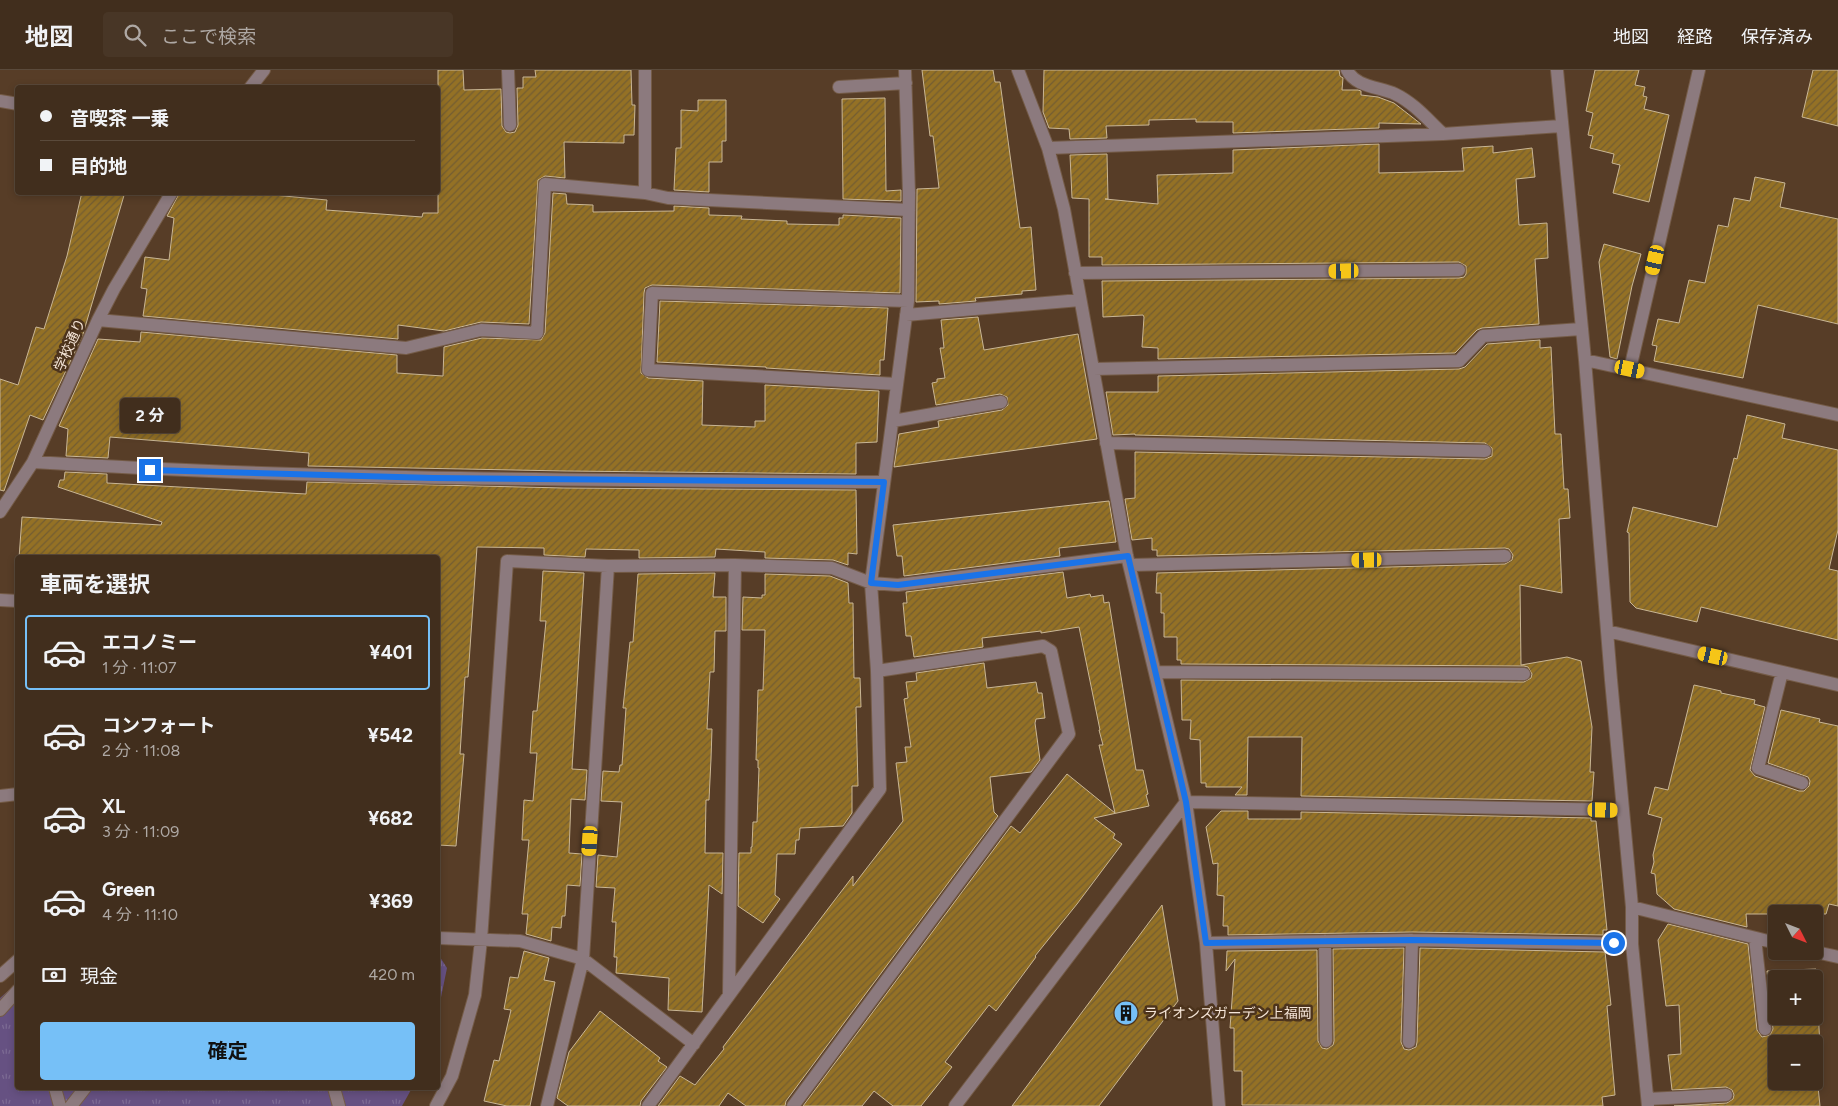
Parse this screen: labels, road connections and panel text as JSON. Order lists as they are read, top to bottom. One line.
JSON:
{"streets":{"street":["学校通り"]},"places":{"building":["ライオンズガーデン上福岡"]},"north":"bottom right","page":{"header":"地図","search":"ここで検索","nav":["地図","経路","保存済み"],"banner":["音喫茶 一乗","目的地"],"bubble":"2 分","heading":"車両を選択","list":[{"name":"エコノミー","note":"1 分 · 11:07","value":"¥401"},{"name":"コンフォート","note":"2 分 · 11:08","value":"¥542"},{"name":"XL","note":"3 分 · 11:09","value":"¥682"},{"name":"Green","note":"4 分 · 11:10","value":"¥369"}],"map_buttons":["+","−"],"pay":["現金","420 m"],"buttons":"確定"}}
